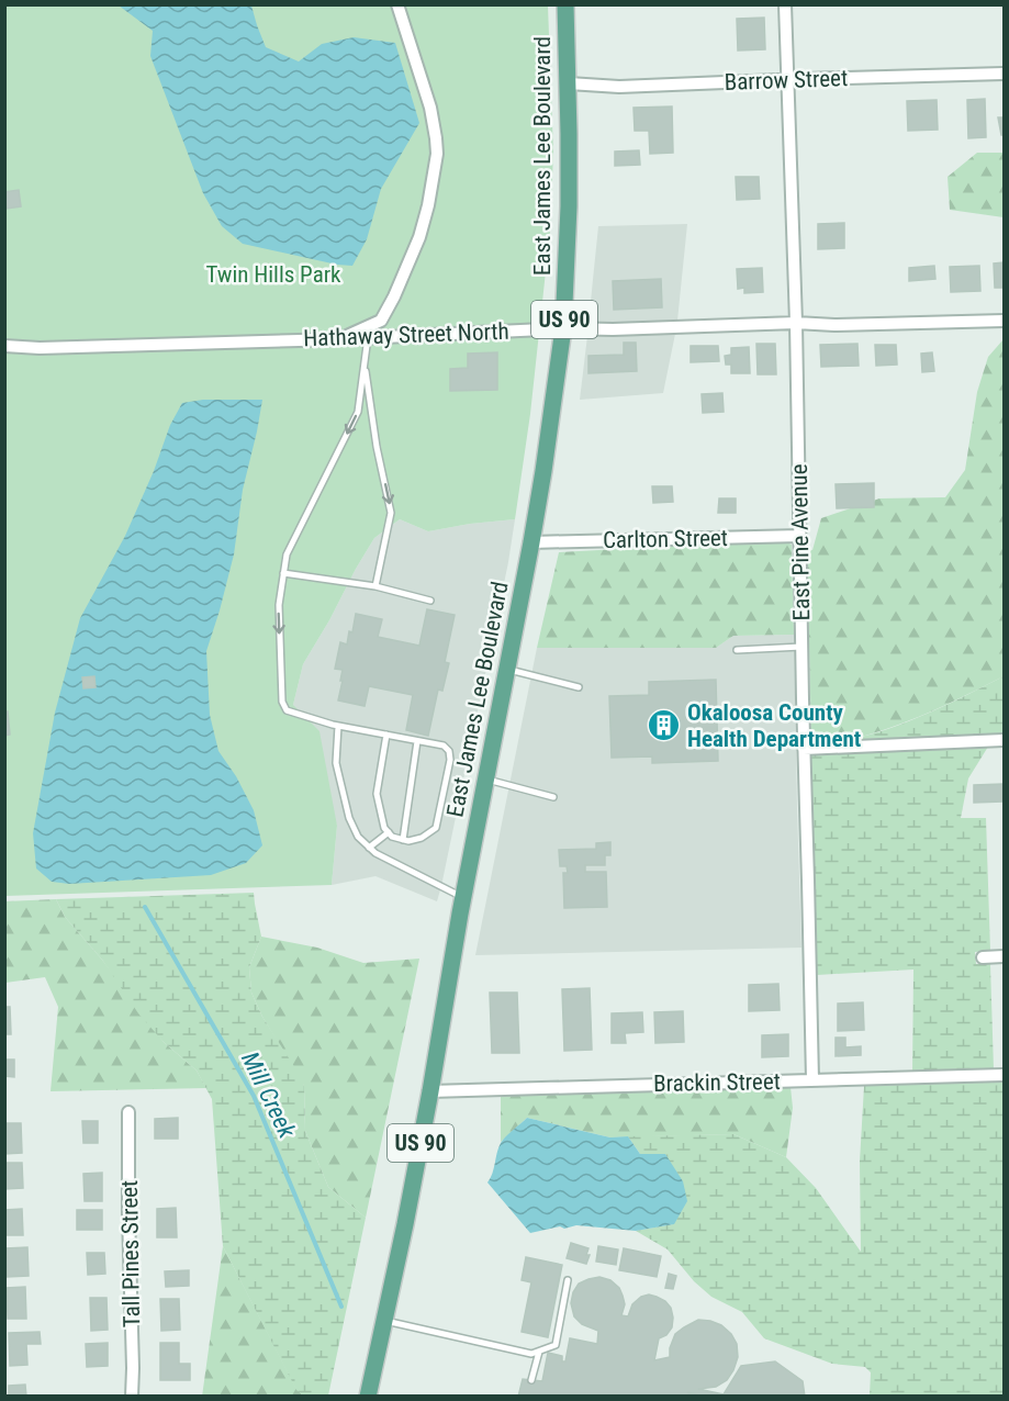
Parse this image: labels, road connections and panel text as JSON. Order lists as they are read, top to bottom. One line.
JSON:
{"streets":{"main road":["East James Lee Boulevard","US 90"],"street":["Barrow Street","Hathaway Street North","Carlton Street","East Pine Avenue","Brackin Street","Tall Pines Street"]},"crossings":[["Barrow Street","East James Lee Boulevard"],["Barrow Street","East Pine Avenue"],["East James Lee Boulevard","Hathaway Street North"],["East James Lee Boulevard","Carlton Street"],["East James Lee Boulevard","Brackin Street"],["Hathaway Street North","East Pine Avenue"],["Carlton Street","East Pine Avenue"],["East Pine Avenue","Brackin Street"]],"water":["Mill Creek"],"parks":["Twin Hills Park"],"places":{"building":["Okaloosa County Health Department"]}}
